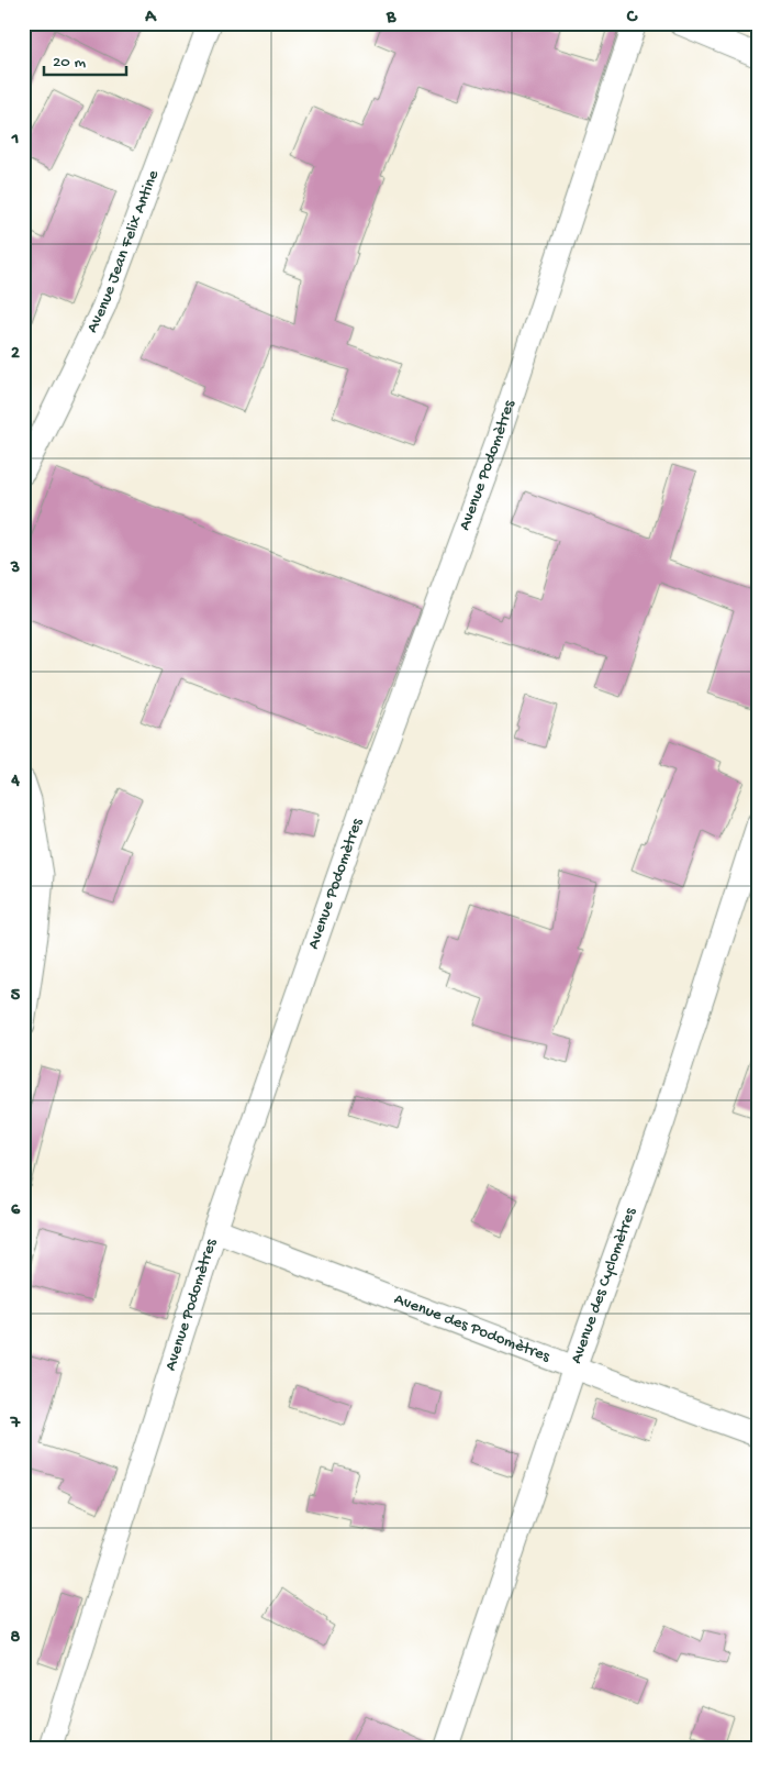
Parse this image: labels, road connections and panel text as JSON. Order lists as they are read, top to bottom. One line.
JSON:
{"streets":{"street":["Avenue Jean Felix Antine","Avenue Podomètres","Avenue des Cyclomètres","Avenue des Podomètres"]},"crossings":[["Avenue Podomètres","Avenue des Podomètres"],["Avenue des Cyclomètres","Avenue des Podomètres"]],"scale_bar":"20 m","grid":{"columns":["A","B","C"],"rows":["1","2","3","4","5","6","7","8"]}}
